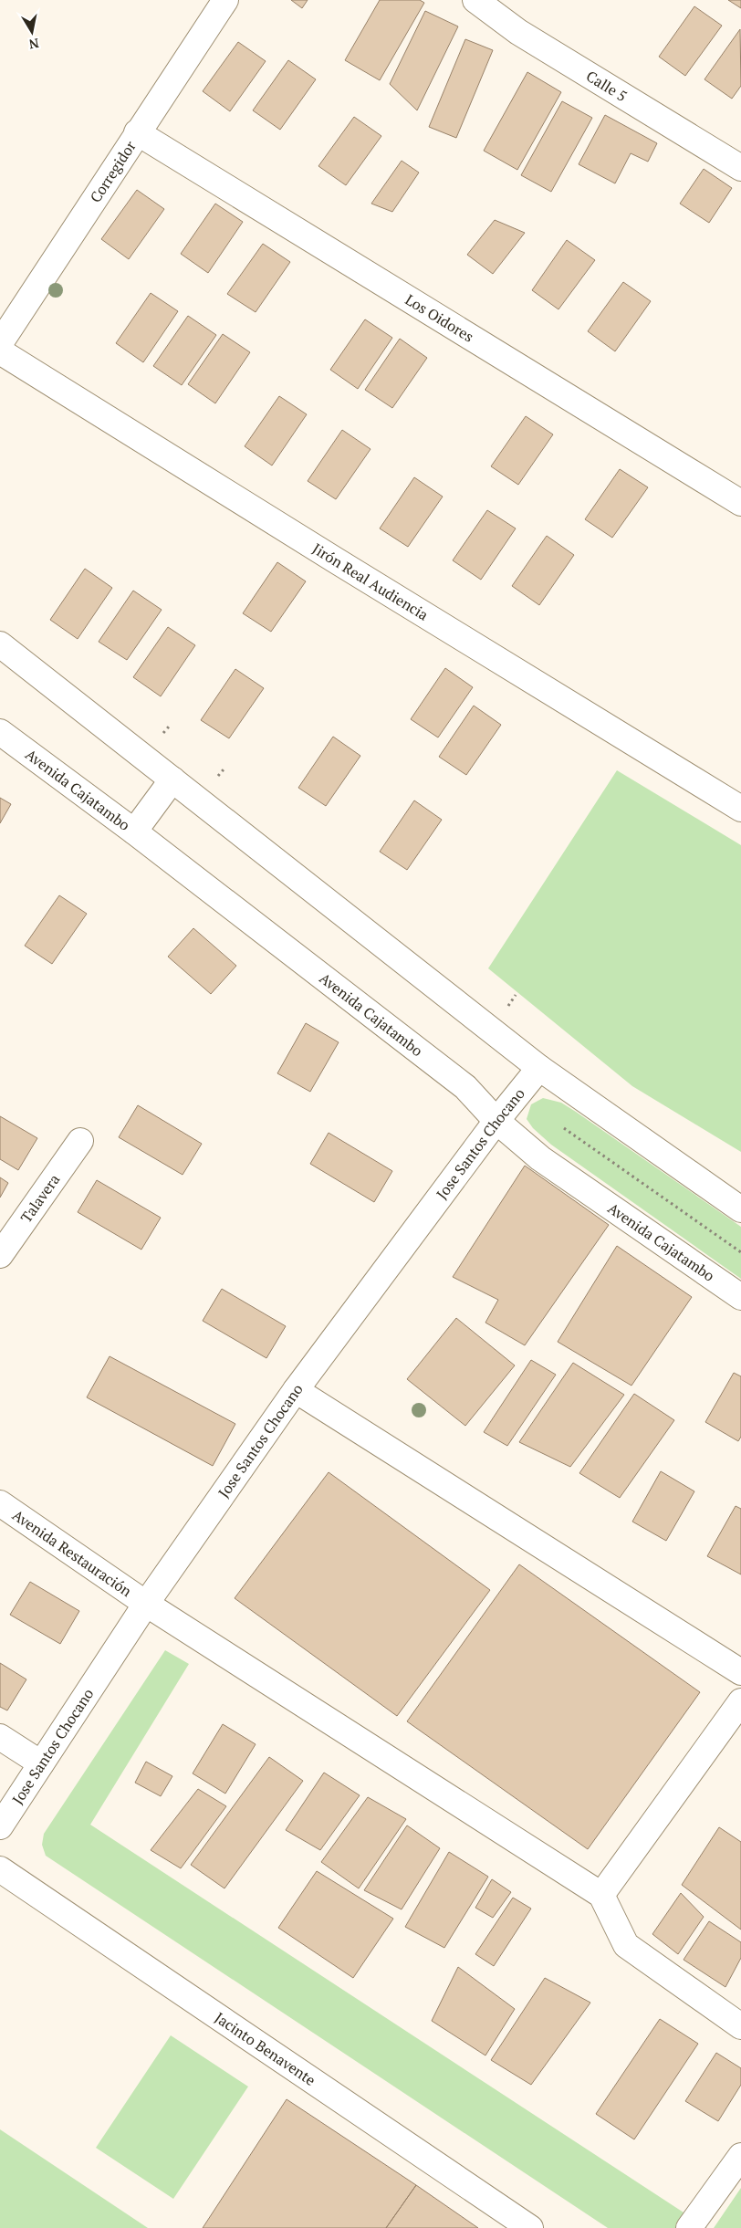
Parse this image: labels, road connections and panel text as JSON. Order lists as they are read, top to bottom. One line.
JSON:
{"streets":{"street":["Calle 5","Corregidor","Los Oidores","Jirón Real Audiencia","Avenida Cajatambo","Jose Santos Chocano","Talavera","Avenida Restauración","Jacinto Benavente"]},"crossings":[["Corregidor","Los Oidores"],["Avenida Cajatambo","Jose Santos Chocano"],["Jose Santos Chocano","Avenida Restauración"]],"north":"bottom"}
